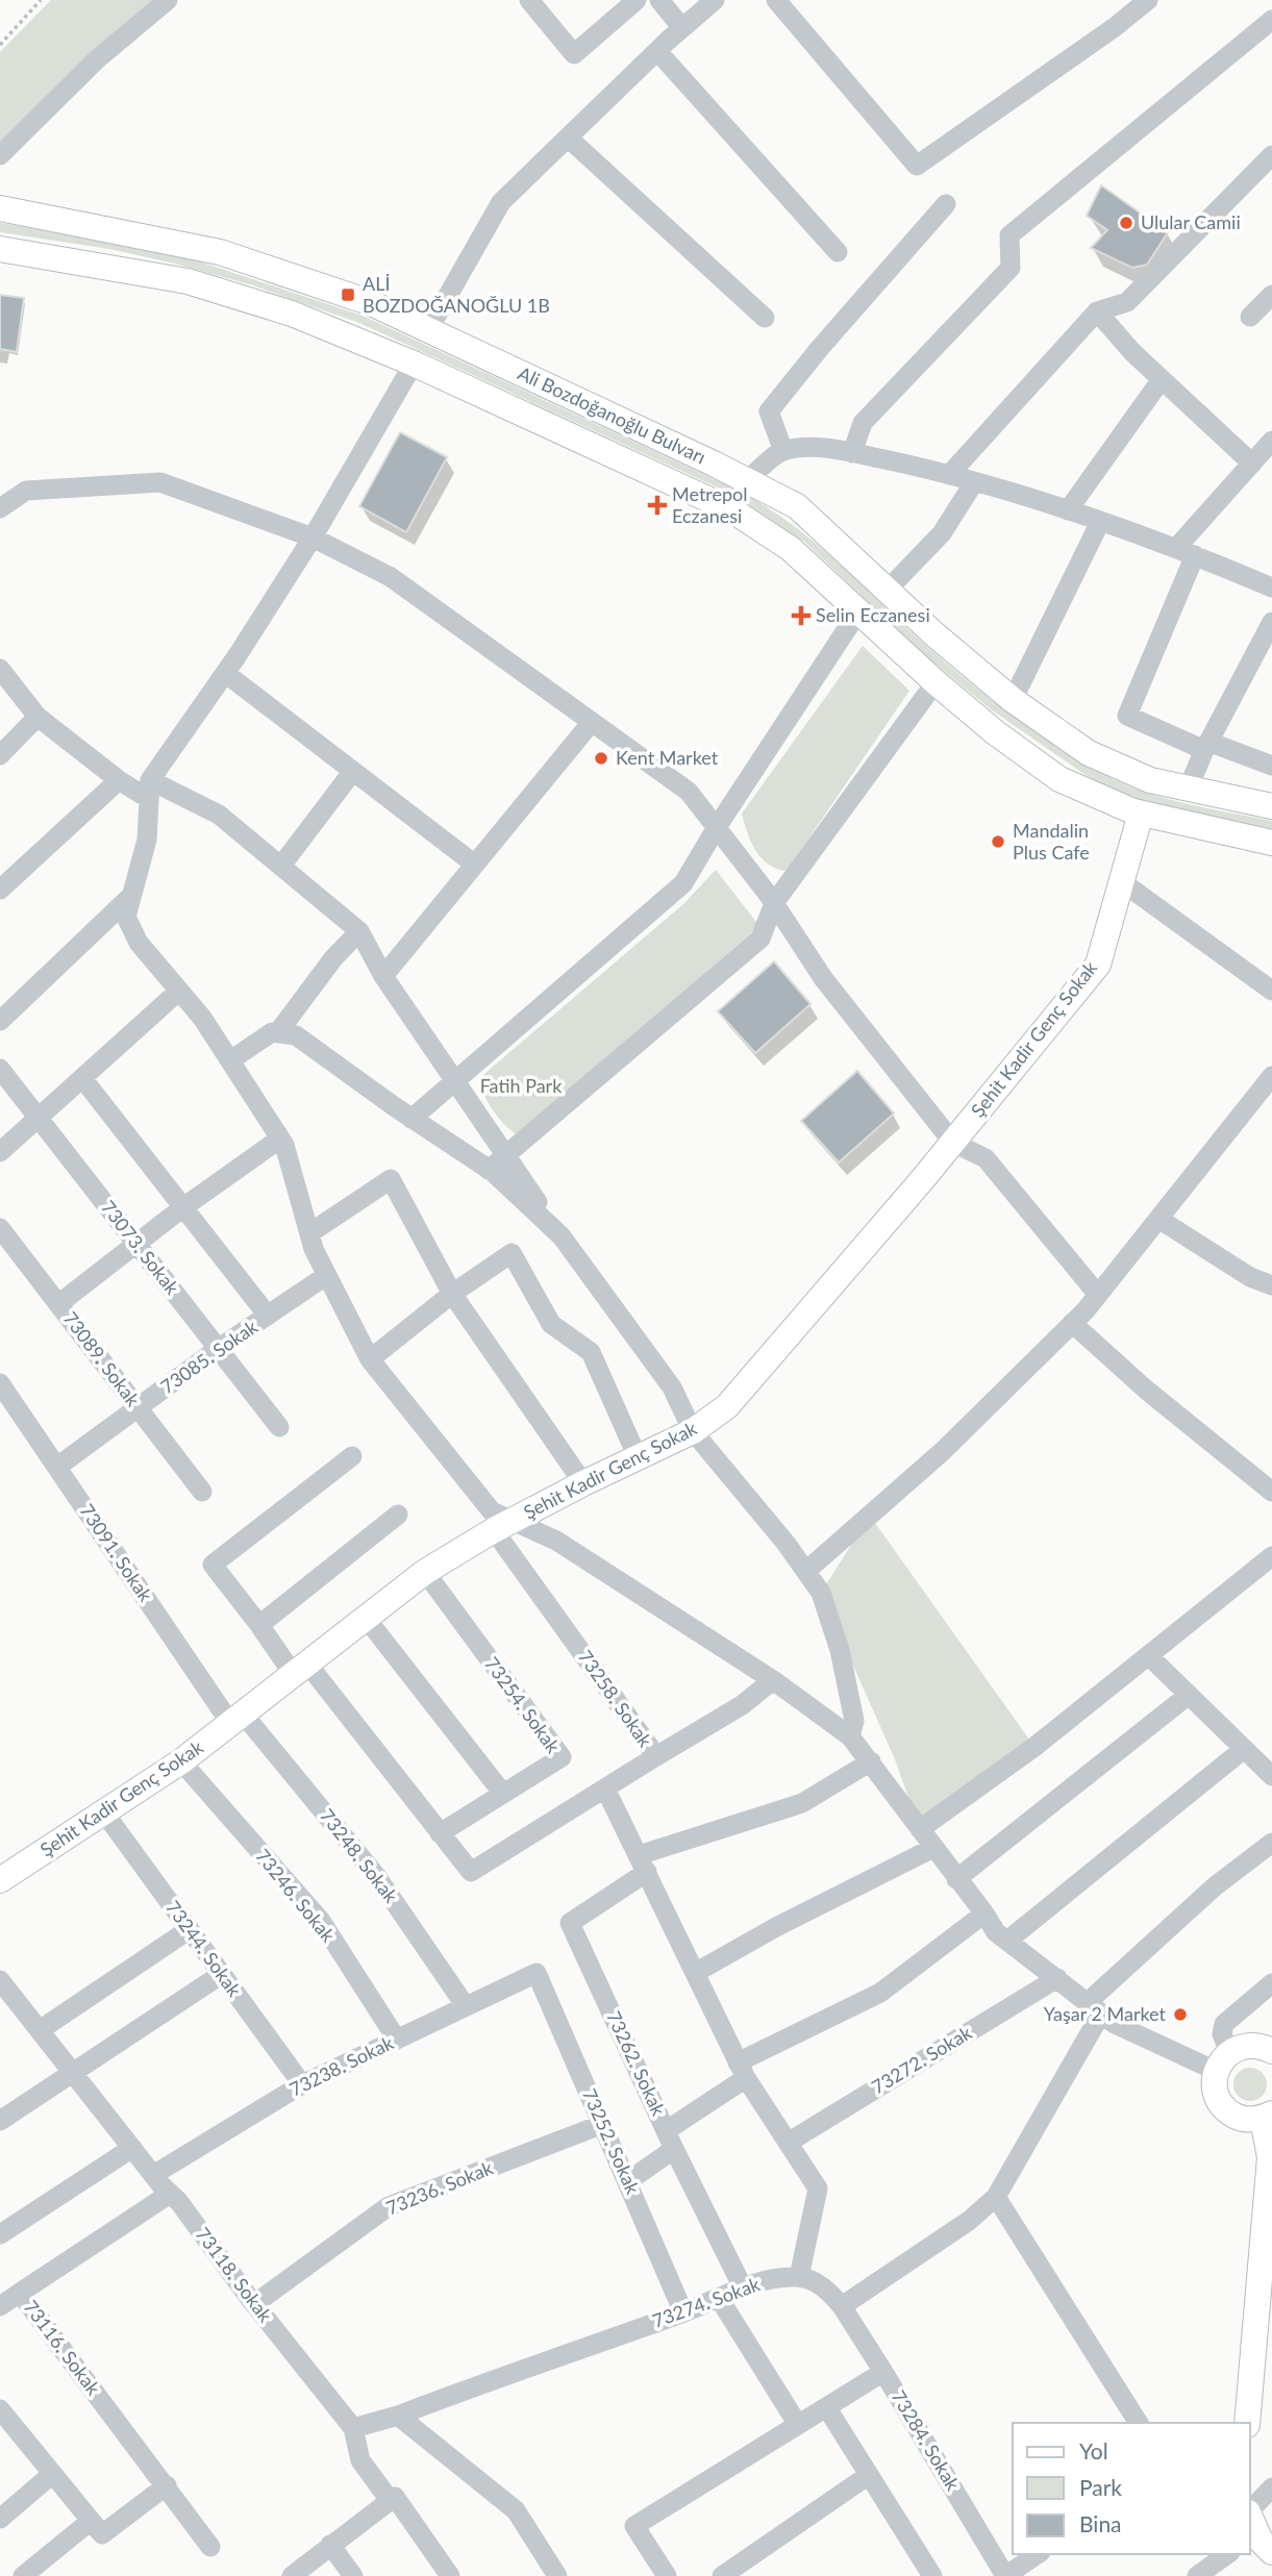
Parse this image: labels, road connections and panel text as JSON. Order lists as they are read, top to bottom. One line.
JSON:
{"streets":{"main road":["Ali Bozdoğanoğlu Bulvarı","Şehit Kadir Genç Sokak"],"street":["73073. Sokak","73085. Sokak","73089. Sokak","73091. Sokak","73258. Sokak","73254. Sokak","73248. Sokak","73246. Sokak","73244. Sokak","73272. Sokak","73262. Sokak","73238. Sokak","73252. Sokak","73236. Sokak","73118. Sokak","73274. Sokak","73116. Sokak","73284. Sokak"]},"crossings":[["Ali Bozdoğanoğlu Bulvarı","Şehit Kadir Genç Sokak"],["Şehit Kadir Genç Sokak","73091. Sokak"],["Şehit Kadir Genç Sokak","73258. Sokak"],["Şehit Kadir Genç Sokak","73254. Sokak"],["Şehit Kadir Genç Sokak","73248. Sokak"],["Şehit Kadir Genç Sokak","73246. Sokak"],["Şehit Kadir Genç Sokak","73244. Sokak"],["73073. Sokak","73085. Sokak"],["73085. Sokak","73089. Sokak"],["73085. Sokak","73091. Sokak"],["73091. Sokak","73248. Sokak"],["73258. Sokak","73254. Sokak"],["73248. Sokak","73238. Sokak"],["73246. Sokak","73238. Sokak"],["73244. Sokak","73238. Sokak"],["73262. Sokak","73274. Sokak"],["73238. Sokak","73252. Sokak"],["73238. Sokak","73118. Sokak"],["73252. Sokak","73236. Sokak"],["73252. Sokak","73274. Sokak"],["73236. Sokak","73118. Sokak"],["73118. Sokak","73274. Sokak"],["73118. Sokak","73116. Sokak"]],"parks":["Fatih Park"],"places":{"other":["Ulular Camii","Kent Market","Mandalin Plus Cafe","Yaşar 2 Market"],"transit":["ALİ BOZDOĞANOĞLU 1B"],"health":["Metrepol Eczanesi","Selin Eczanesi"]},"legend":["Yol","Park","Bina"]}
